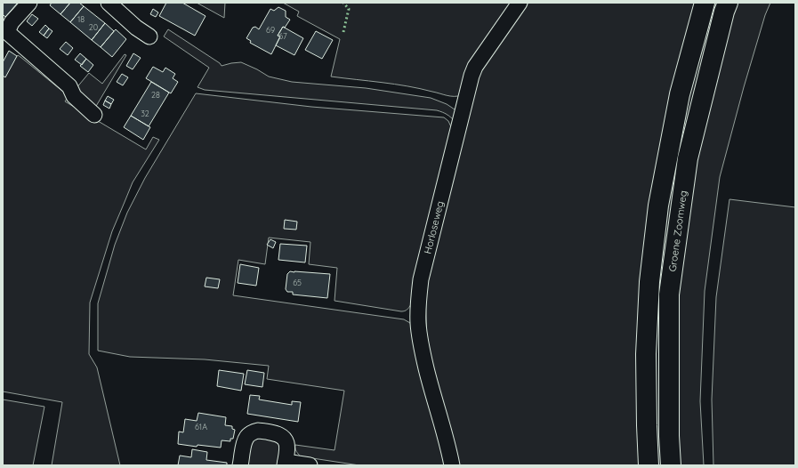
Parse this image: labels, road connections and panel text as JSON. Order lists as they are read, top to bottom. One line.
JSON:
{"streets":{"main road":["Groene Zoomweg"],"street":["Horloseweg"]},"house_numbers":["18","20","69","67","28","32","65","61A"]}
